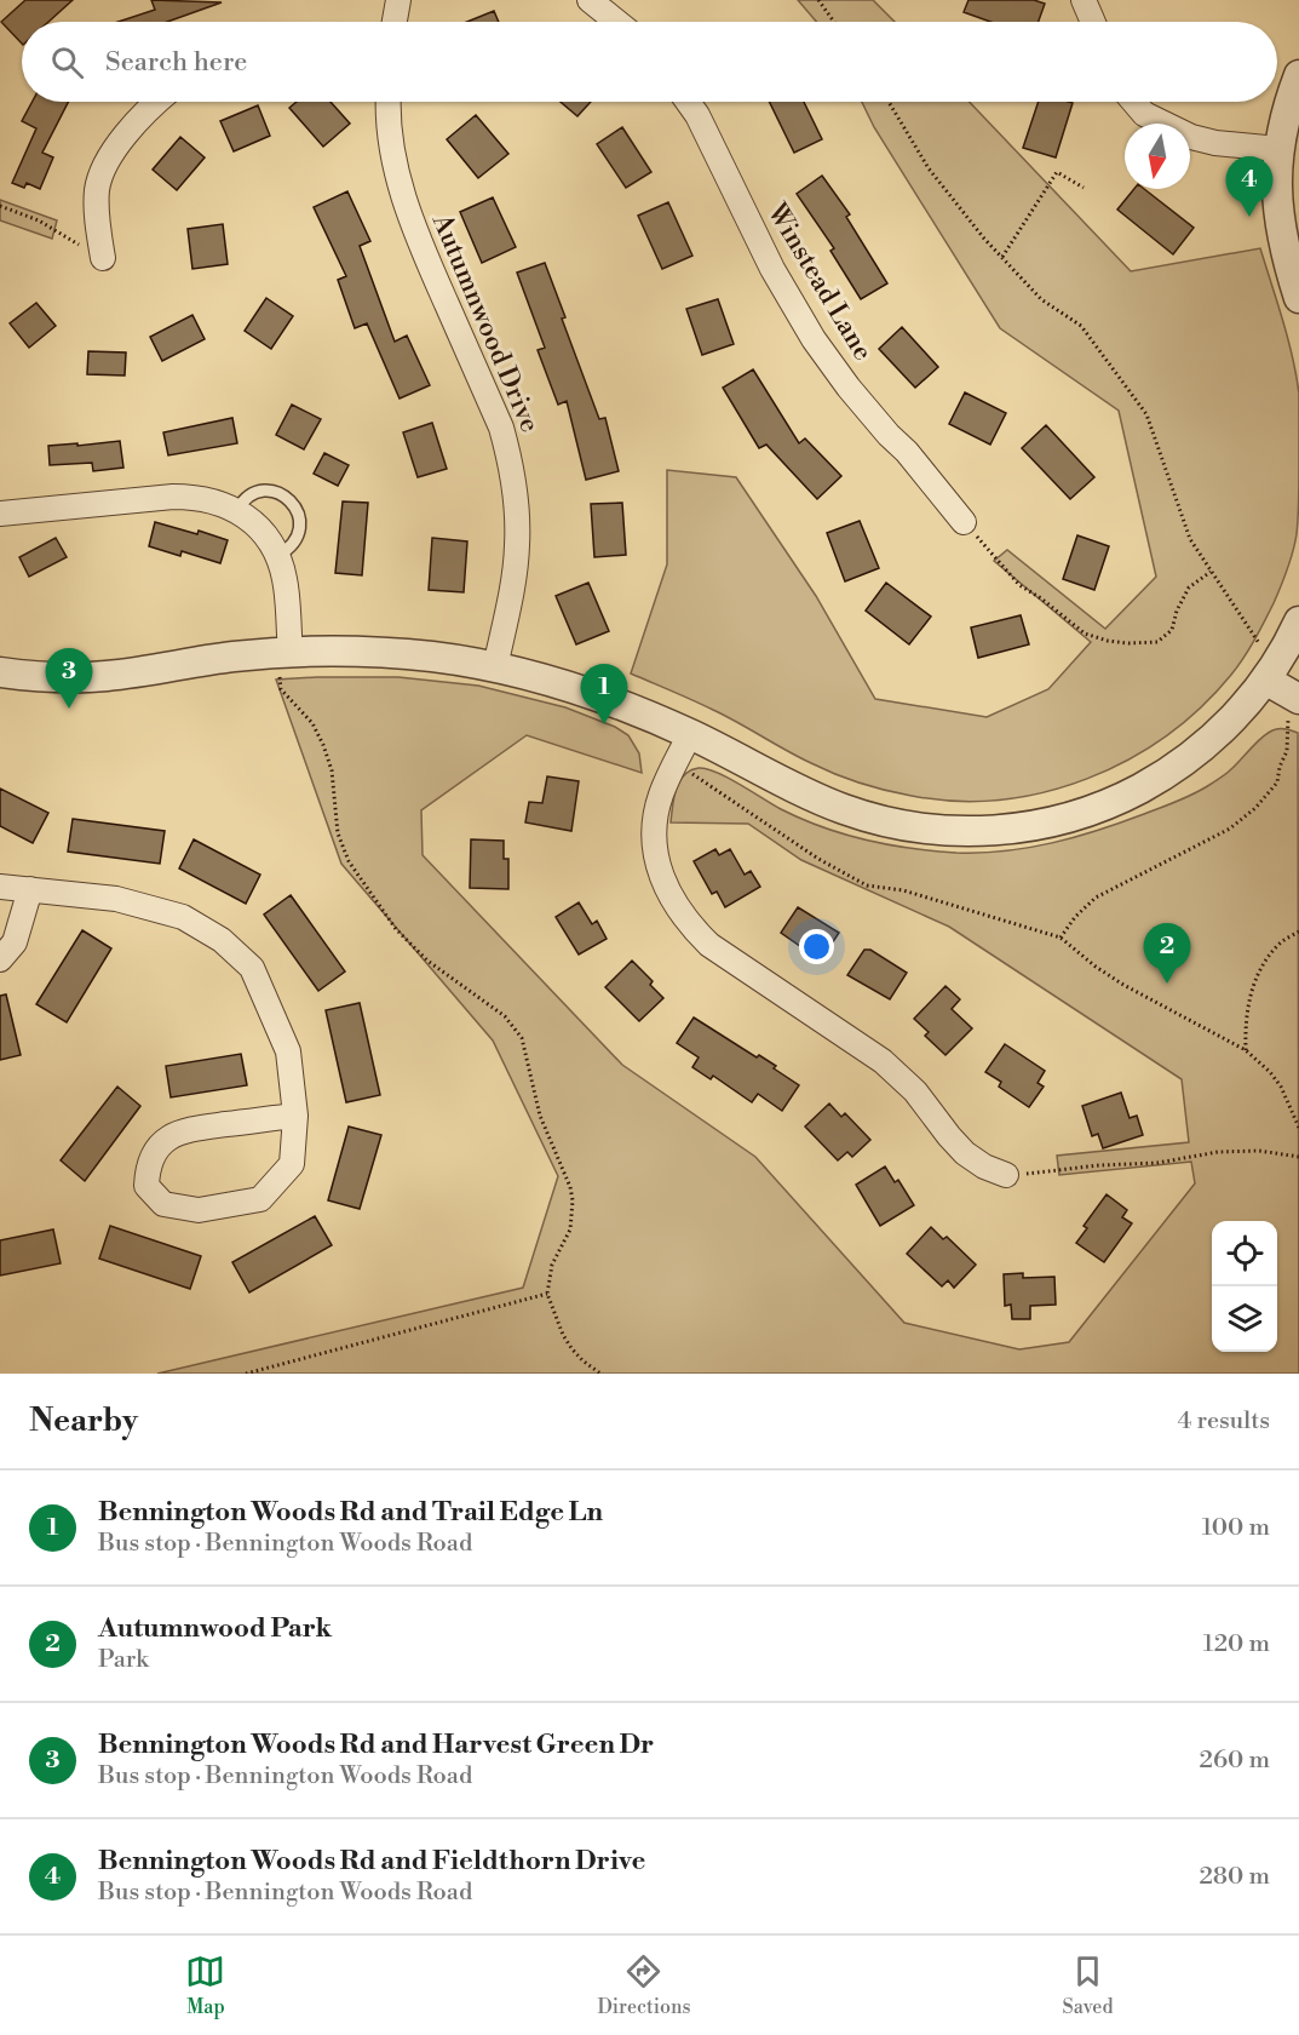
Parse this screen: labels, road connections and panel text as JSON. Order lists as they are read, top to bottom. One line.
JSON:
{"streets":{"street":["Winstead Lane","Autumnwood Drive"]},"north":"bottom","page":{"search":"Search here","pins":["4","3","1","2"],"heading":["Nearby","4 results"],"list":[{"mark":"1","name":"Bennington Woods Rd and Trail Edge Ln","note":"Bus stop · Bennington Woods Road","value":"100 m"},{"mark":"2","name":"Autumnwood Park","note":"Park","value":"120 m"},{"mark":"3","name":"Bennington Woods Rd and Harvest Green Dr","note":"Bus stop · Bennington Woods Road","value":"260 m"},{"mark":"4","name":"Bennington Woods Rd and Fieldthorn Drive","note":"Bus stop · Bennington Woods Road","value":"280 m"}],"nav":["Map","Directions","Saved"]}}
